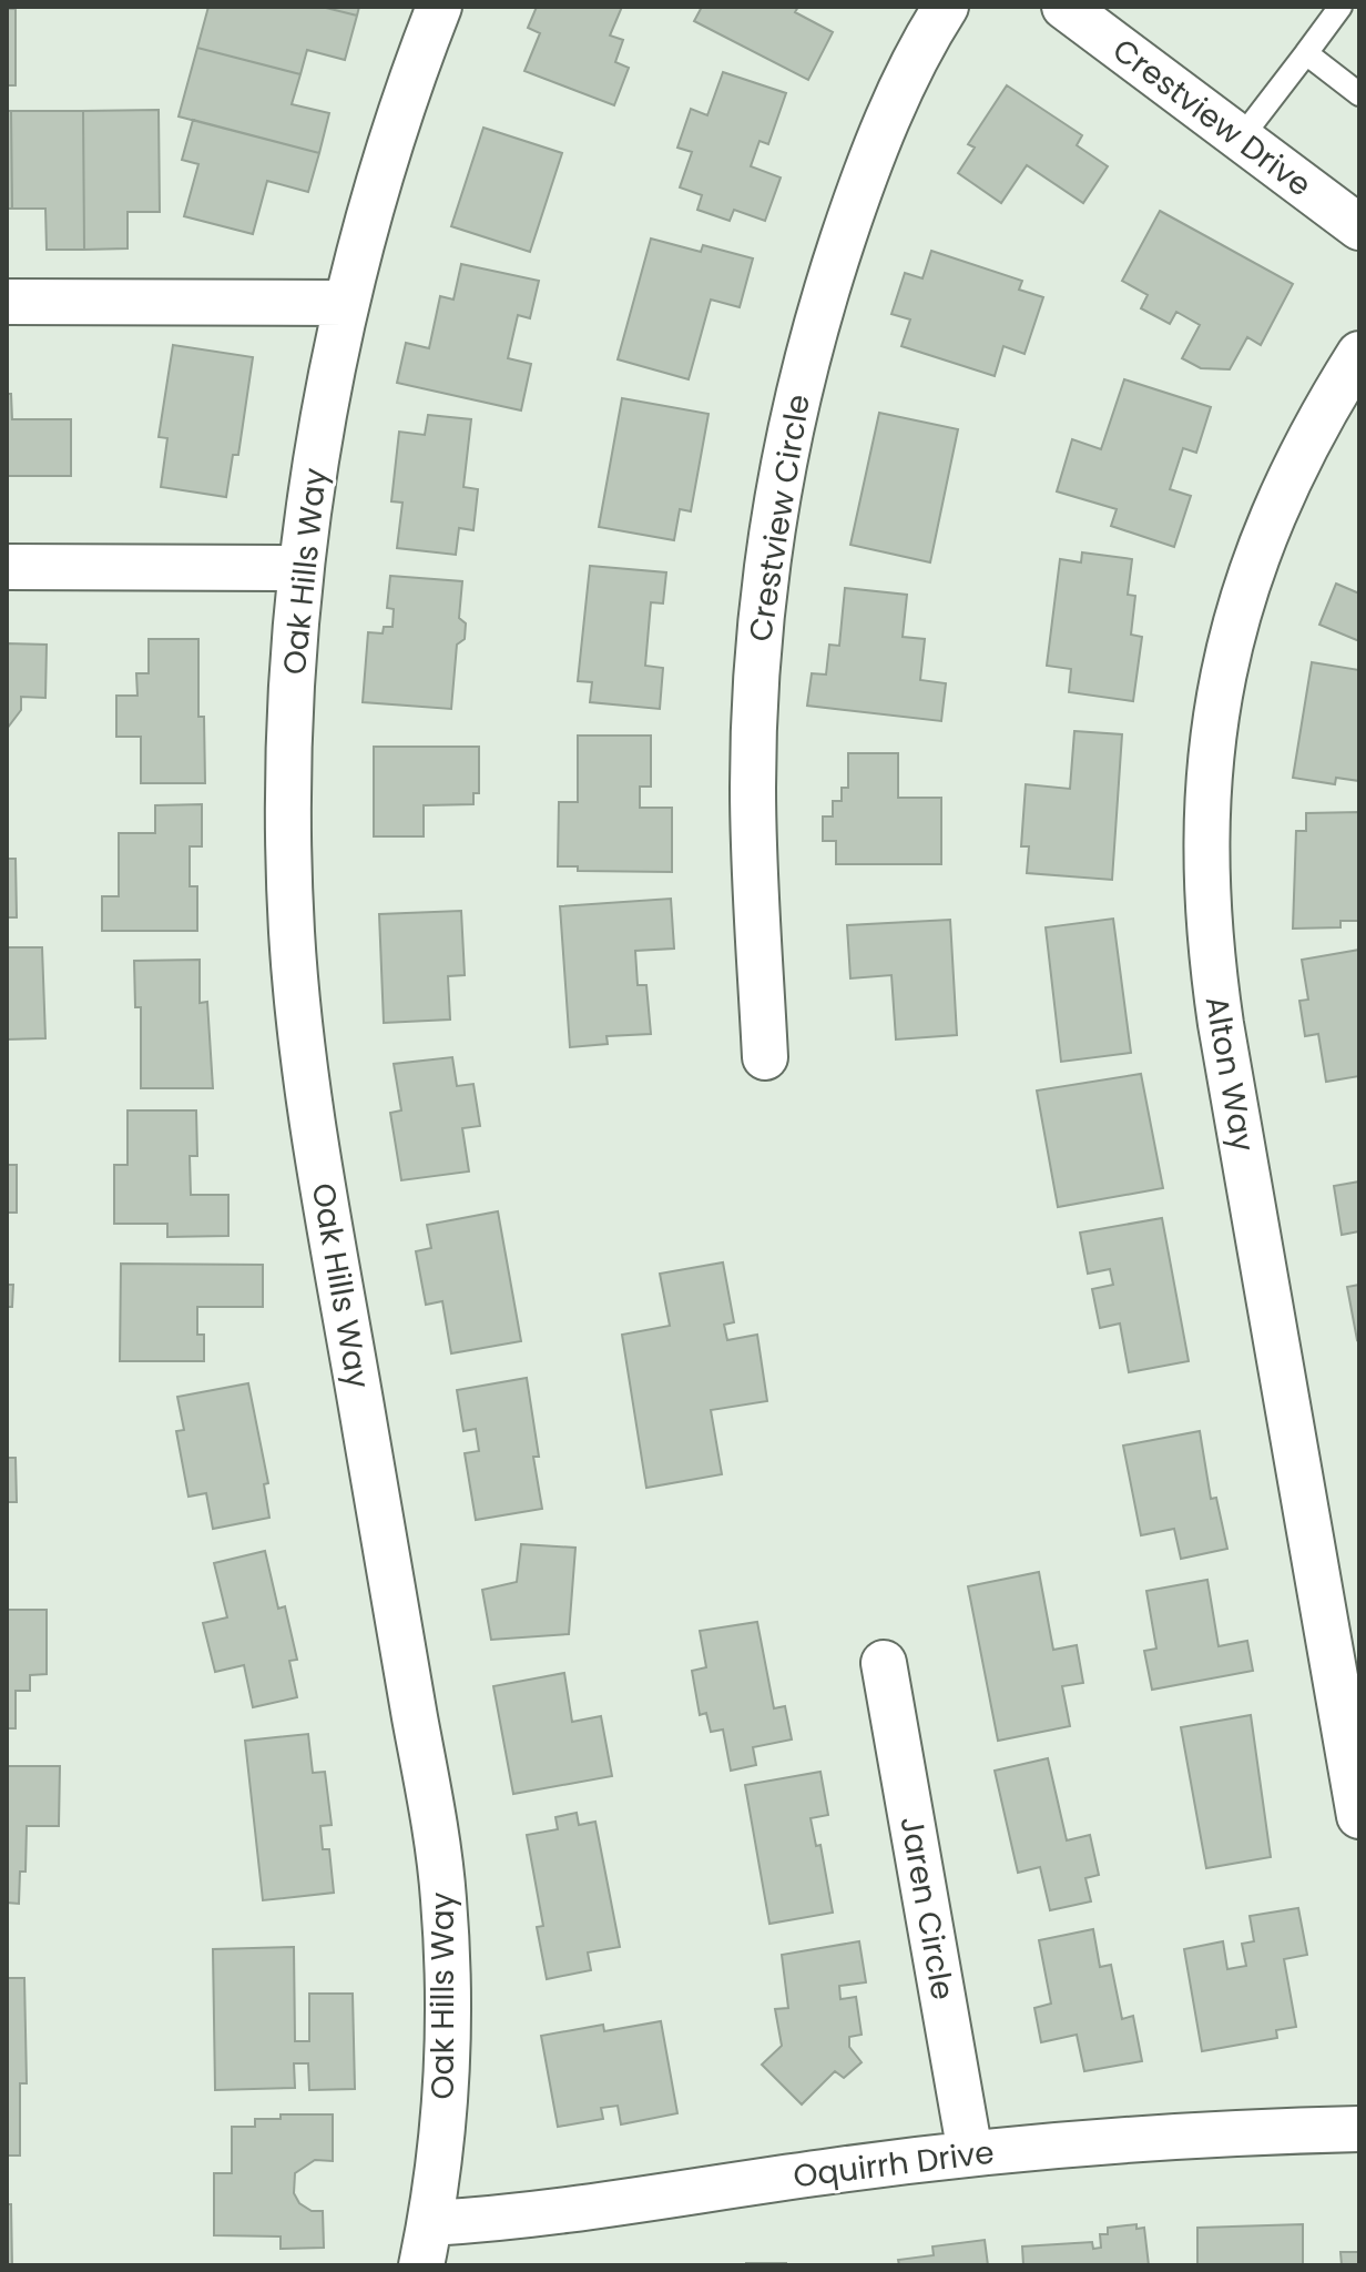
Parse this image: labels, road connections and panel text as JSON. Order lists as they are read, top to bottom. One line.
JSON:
{"streets":{"street":["Crestview Drive","Crestview Circle","Oak Hills Way","Alton Way","Jaren Circle","Oquirrh Drive"]},"crossings":[["Oak Hills Way","Oquirrh Drive"],["Jaren Circle","Oquirrh Drive"]]}
